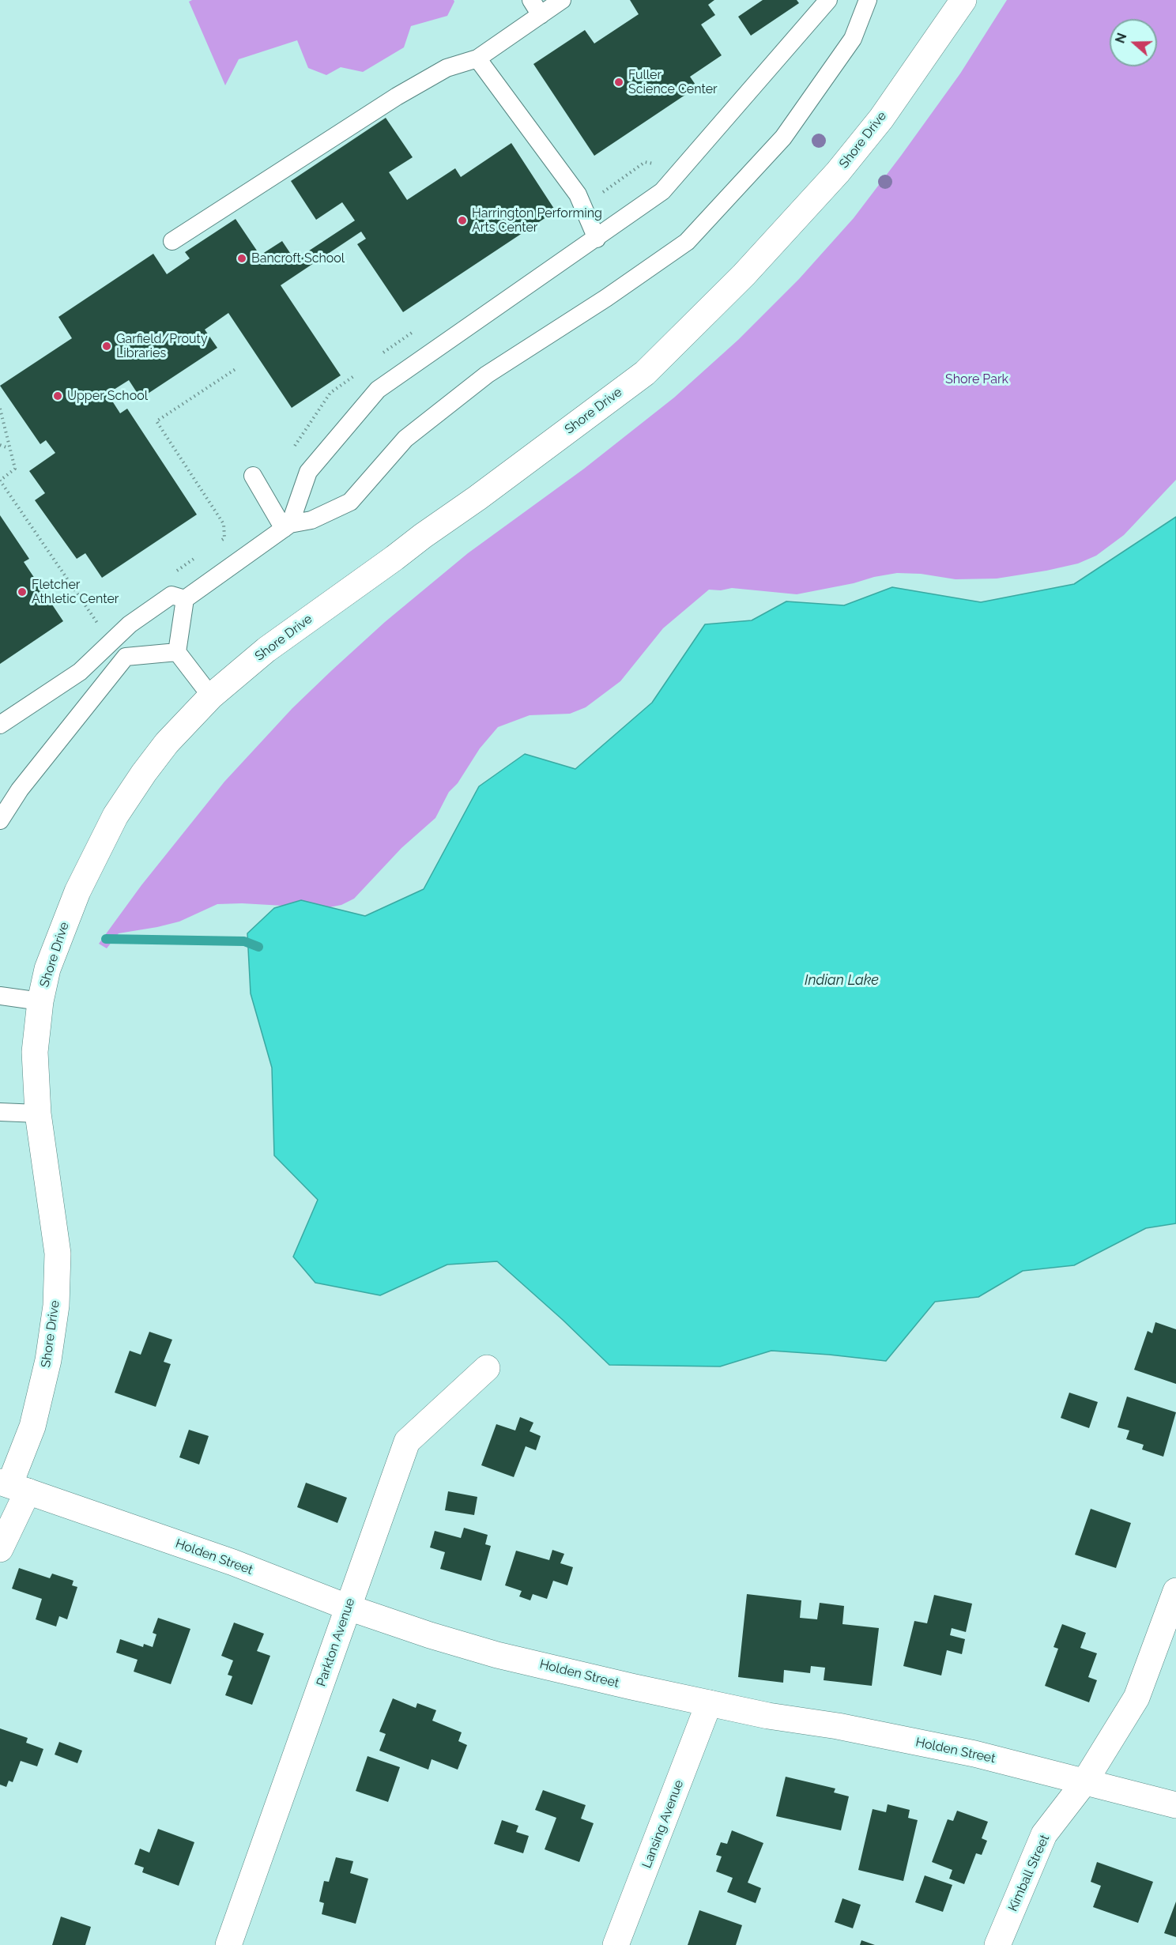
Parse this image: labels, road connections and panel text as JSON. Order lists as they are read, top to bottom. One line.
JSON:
{"streets":{"main road":["Shore Drive","Holden Street","Parkton Avenue","Lansing Avenue","Kimball Street"]},"crossings":[["Shore Drive","Holden Street"],["Holden Street","Parkton Avenue"],["Holden Street","Lansing Avenue"],["Holden Street","Kimball Street"]],"water":["Indian Lake"],"parks":["Shore Park"],"places":["Fuller Science Center","Harrington Performing Arts Center","Bancroft School","Garfield/Prouty Libraries","Upper School","Fletcher Athletic Center"],"north":"left"}
